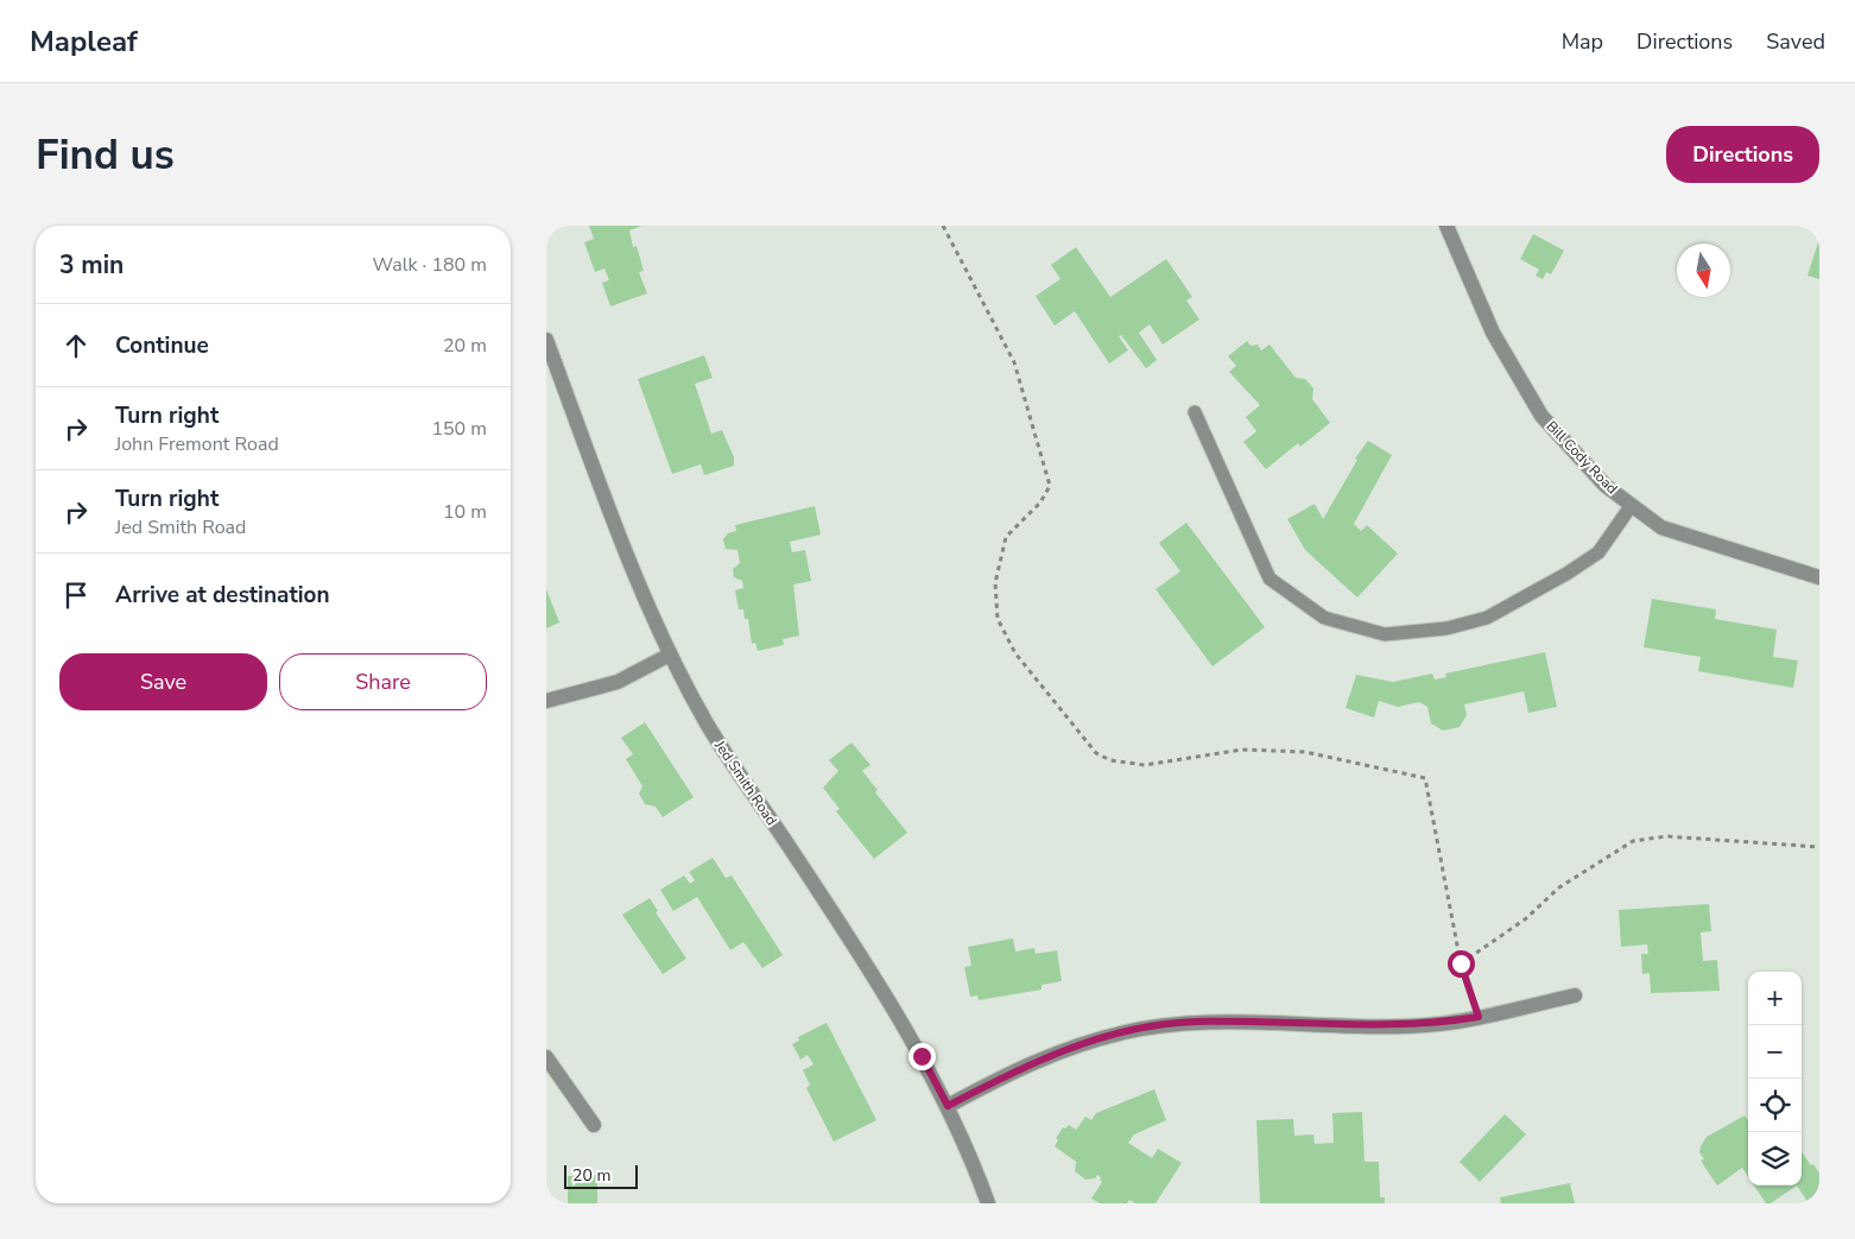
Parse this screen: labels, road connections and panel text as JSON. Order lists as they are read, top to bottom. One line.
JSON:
{"streets":{"street":["Bill Cody Road","Jed Smith Road"]},"scale_bar":"20 m","north":"bottom","page":{"header":"Mapleaf","nav":["Map","Directions","Saved"],"buttons":["Directions",["Save","Share"]],"title":"Find us","heading":["3 min","Walk · 180 m"],"list":[["Continue","20 m"],["Turn right","John Fremont Road","150 m"],["Turn right","Jed Smith Road","10 m"],"Arrive at destination"],"map_buttons":["+","−"],"scale":"20 m"}}
